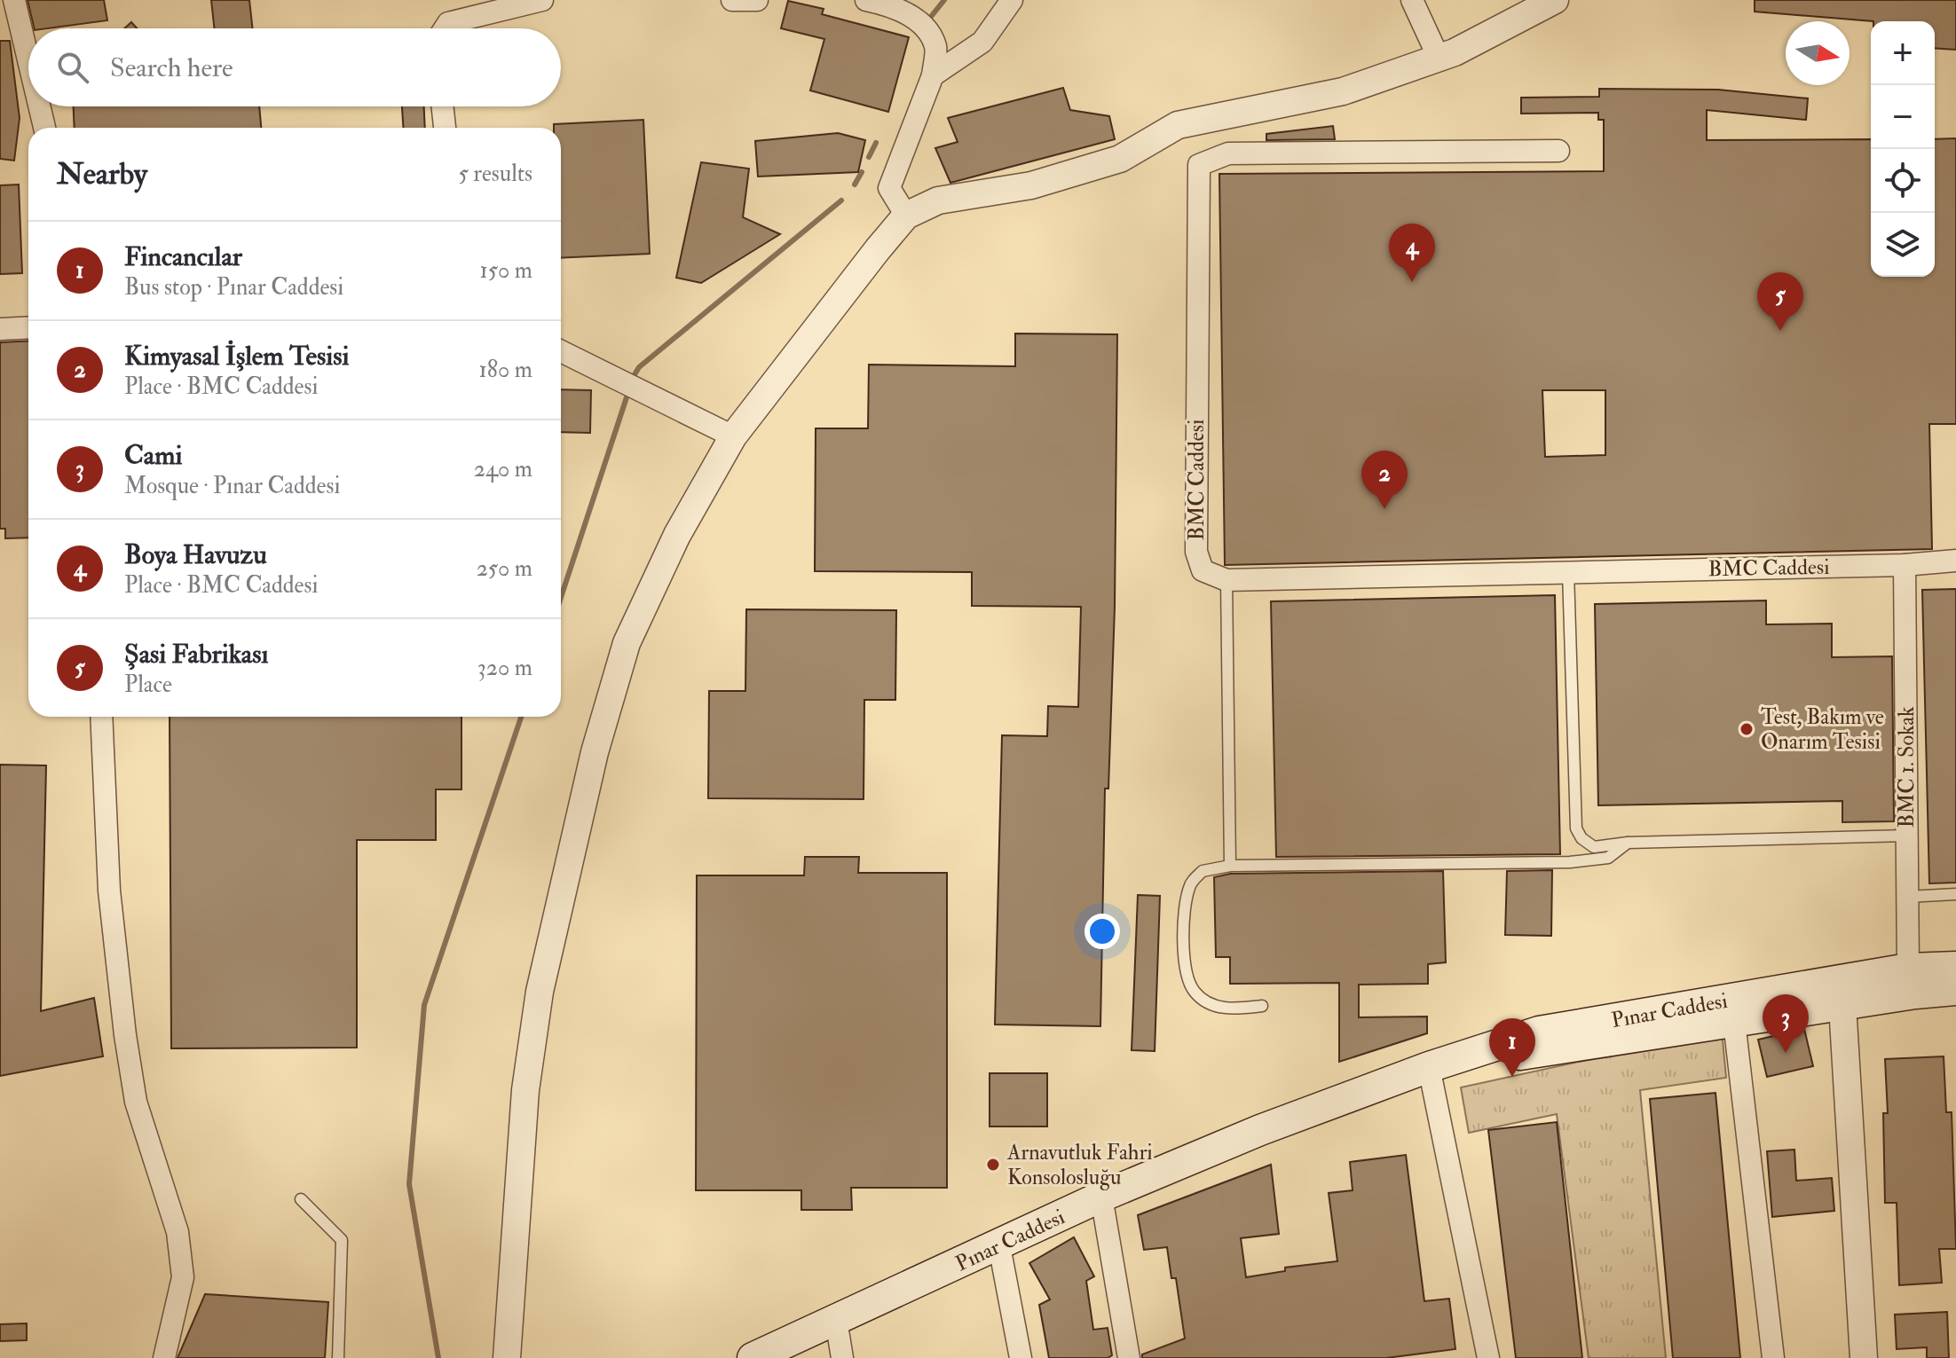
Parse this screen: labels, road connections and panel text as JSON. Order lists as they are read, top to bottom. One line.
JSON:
{"streets":{"main road":["Pınar Caddesi"],"street":["BMC Caddesi","BMC 1. Sokak"]},"crossings":[["BMC Caddesi","BMC 1. Sokak"],["BMC 1. Sokak","Pınar Caddesi"]],"places":["Test, Bakım ve Onarım Tesisi","Arnavutluk Fahri Konsolosluğu"],"north":"right","page":{"map_buttons":["+","−"],"search":"Search here","heading":["Nearby","5 results"],"list":[{"mark":"1","name":"Fincancılar","note":"Bus stop · Pınar Caddesi","value":"150 m"},{"mark":"2","name":"Kimyasal İşlem Tesisi","note":"Place · BMC Caddesi","value":"180 m"},{"mark":"3","name":"Cami","note":"Mosque · Pınar Caddesi","value":"240 m"},{"mark":"4","name":"Boya Havuzu","note":"Place · BMC Caddesi","value":"250 m"},{"mark":"5","name":"Şasi Fabrikası","note":"Place","value":"320 m"}],"pins":["4","5","2","3","1"]}}
